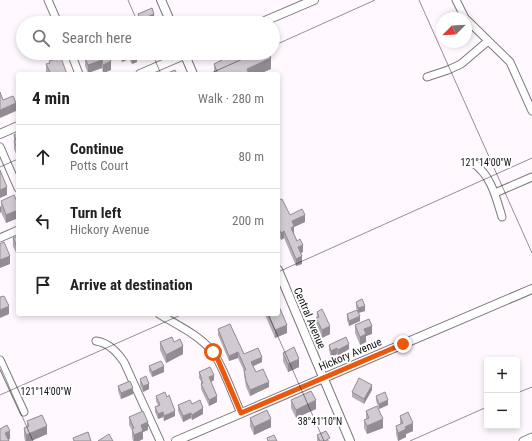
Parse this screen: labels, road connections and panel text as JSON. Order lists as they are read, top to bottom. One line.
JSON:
{"streets":{"street":["Central Avenue","Hickory Avenue"]},"crossings":[["Central Avenue","Hickory Avenue"]],"north":"bottom left","page":{"search":"Search here","heading":["4 min","Walk · 280 m"],"list":[["Continue","Potts Court","80 m"],["Turn left","Hickory Avenue","200 m"],"Arrive at destination"],"map_buttons":["+","−"]},"coordinates":["121°14'00\"W","38°41'10\"N"]}
